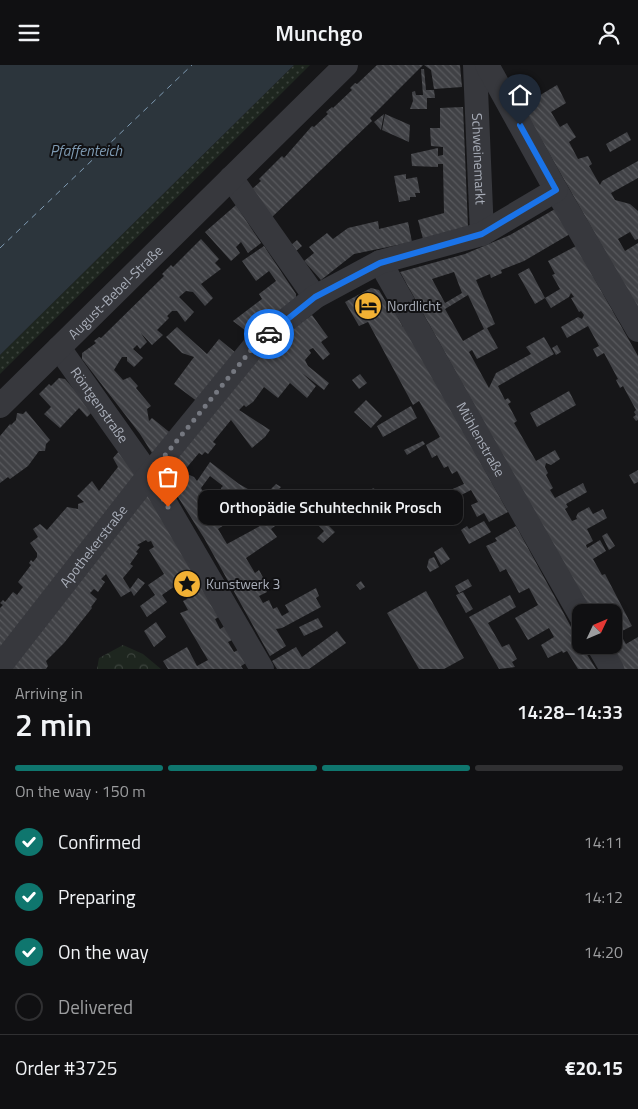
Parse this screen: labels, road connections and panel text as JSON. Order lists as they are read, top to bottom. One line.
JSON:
{"streets":{"street":["Schweinemarkt","August-Bebel-Straße","Röntgenstraße","Mühlenstraße","Apothekerstraße"]},"crossings":[["Schweinemarkt","Apothekerstraße"],["August-Bebel-Straße","Röntgenstraße"],["Röntgenstraße","Apothekerstraße"],["Mühlenstraße","Apothekerstraße"]],"water":["Pfaffenteich"],"places":{"hotel":["Nordlicht"],"other":["Orthopädie Schuhtechnik Prosch"],"place":["Kunstwerk 3"]},"north":"top right","page":{"header":"Munchgo","bubble":"Orthopädie Schuhtechnik Prosch","heading":["2 min","Arriving in","14:28–14:33"],"panel":["Order #3725","€20.15"],"bar":"On the way · 150 m","list":[["Confirmed","14:11"],["Preparing","14:12"],["On the way","14:20"],"Delivered"]}}
